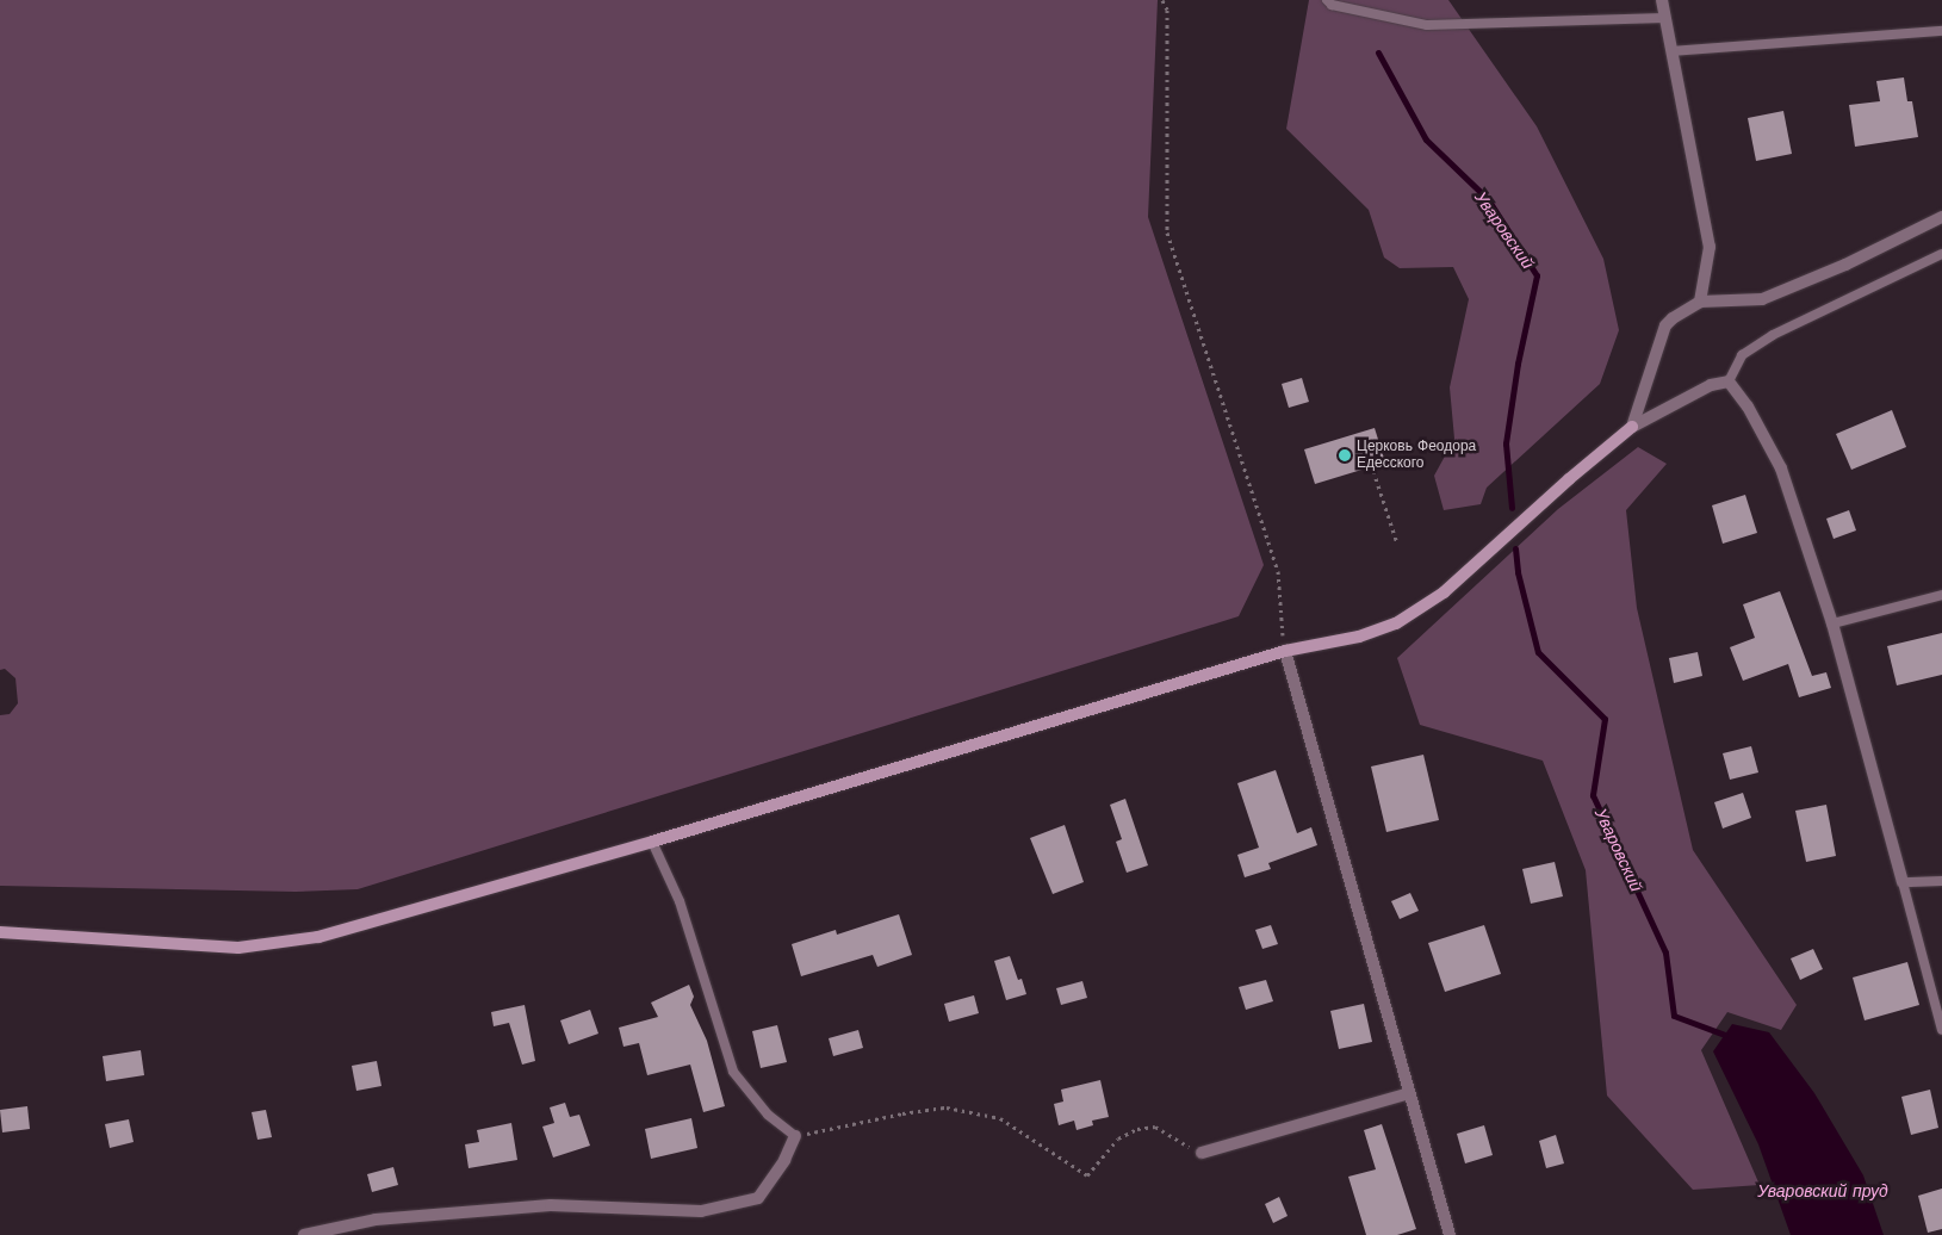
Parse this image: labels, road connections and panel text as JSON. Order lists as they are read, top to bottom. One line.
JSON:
{"water":["Уваровский","Уваровский пруд"],"places":["Церковь Феодора Едесского"]}
